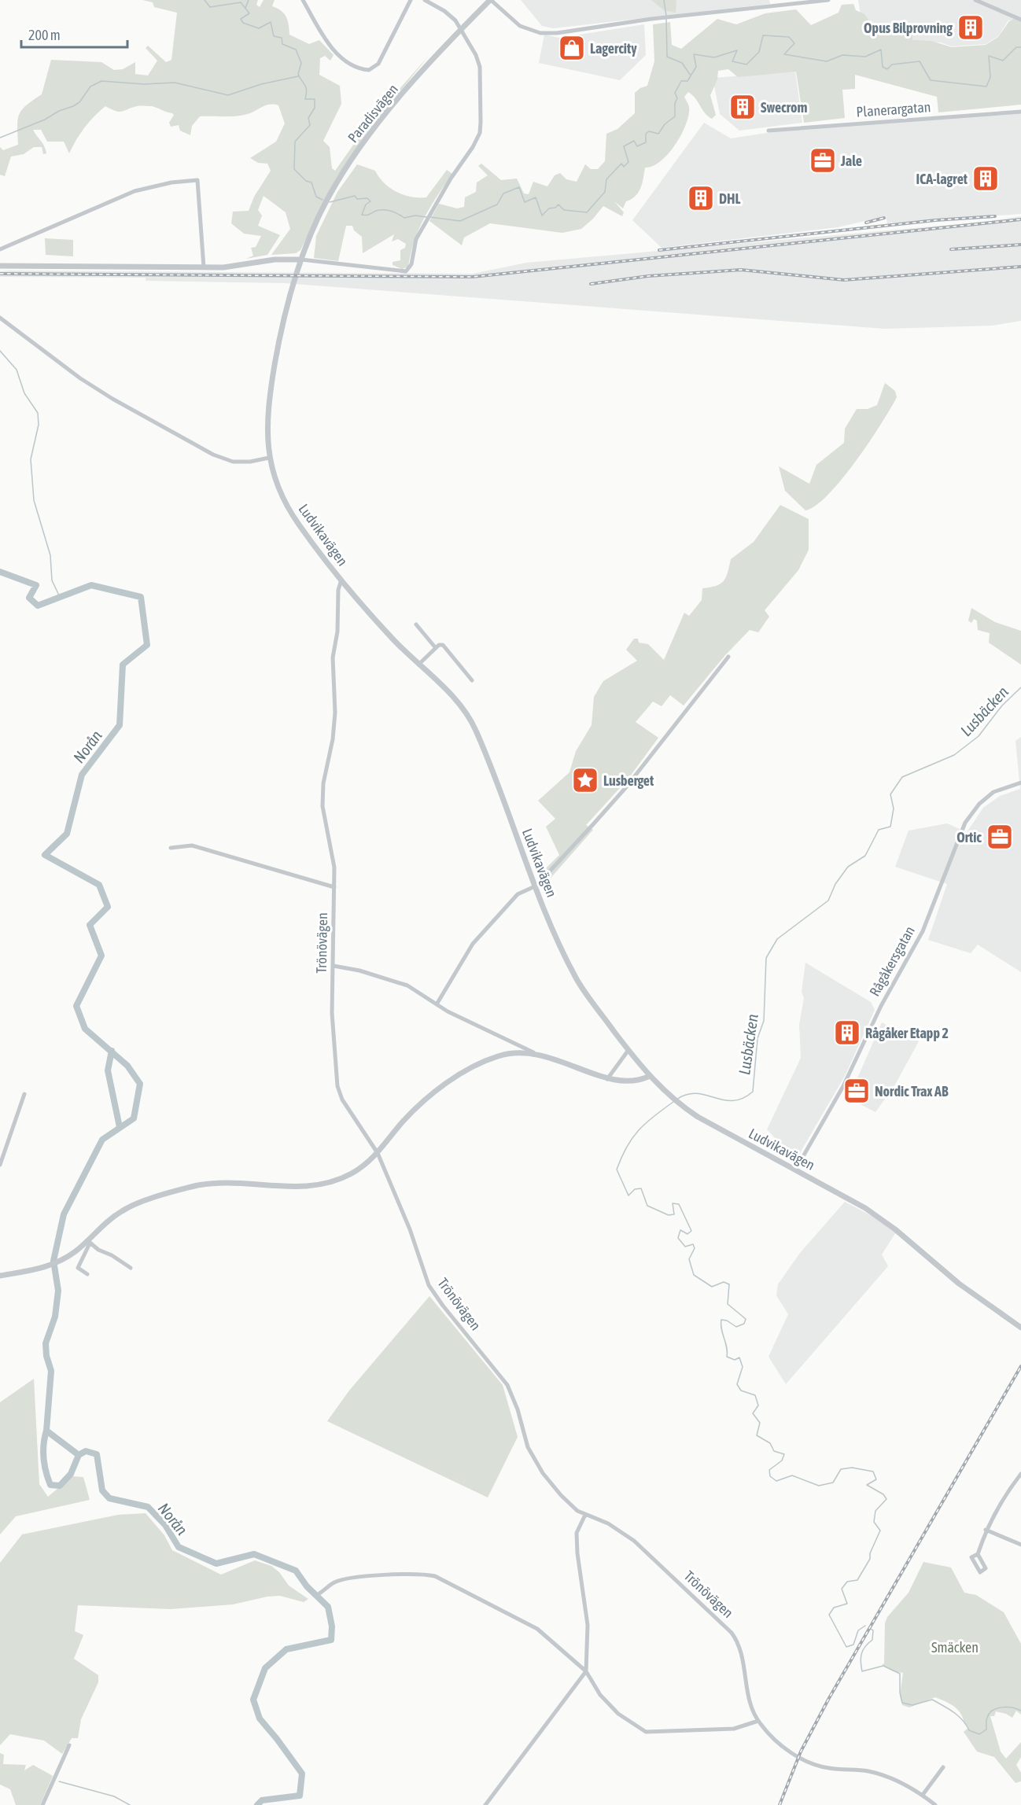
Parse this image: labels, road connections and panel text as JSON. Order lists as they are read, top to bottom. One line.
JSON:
{"streets":{"street":["Planerargatan","Paradisvägen","Ludvikavägen","Trönövägen","Rågåkersgatan"]},"crossings":[["Paradisvägen","Ludvikavägen"],["Ludvikavägen","Trönövägen"],["Ludvikavägen","Rågåkersgatan"]],"water":["Lusbäcken","Norån"],"parks":["Smäcken"],"places":{"building":["Opus Bilprovning","Swecrom","ICA-lagret","DHL","Rågåker Etapp 2"],"shop":["Lagercity"],"office":["Jale","Ortic","Nordic Trax AB"],"place":["Lusberget"]},"scale_bar":"200 m"}
